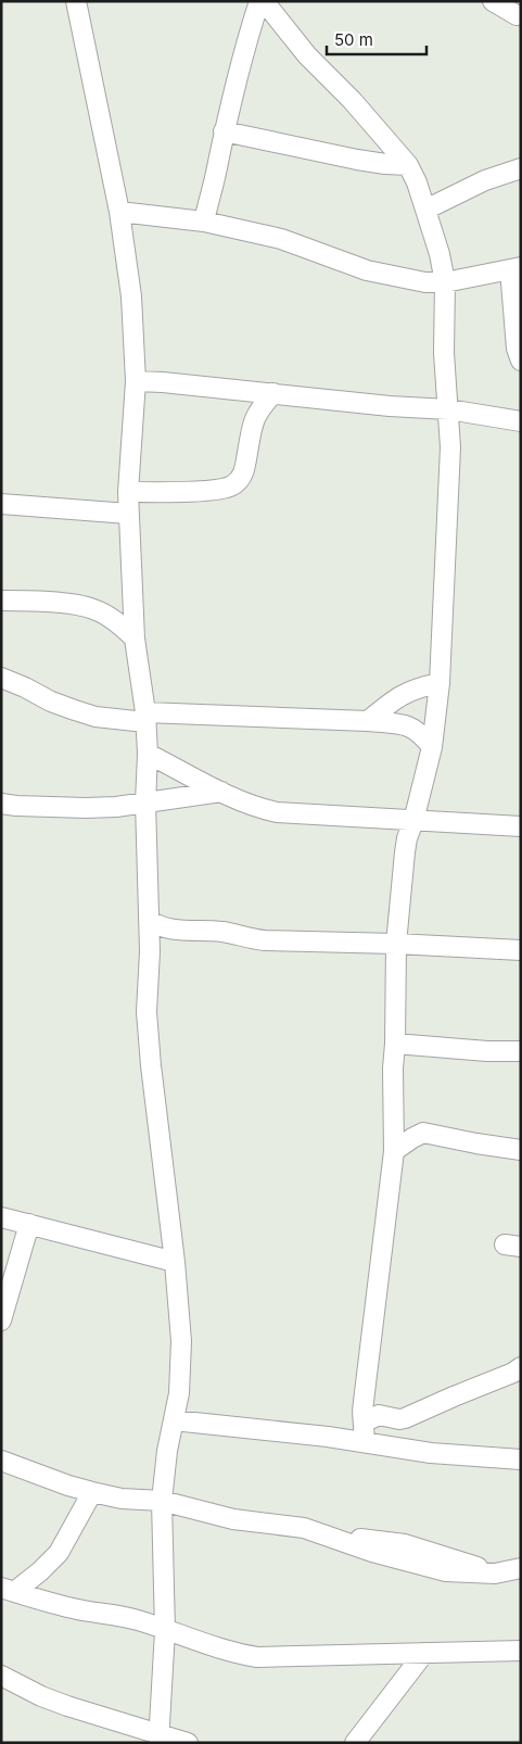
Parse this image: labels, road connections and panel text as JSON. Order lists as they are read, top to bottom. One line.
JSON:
{"scale_bar":"50 m"}
